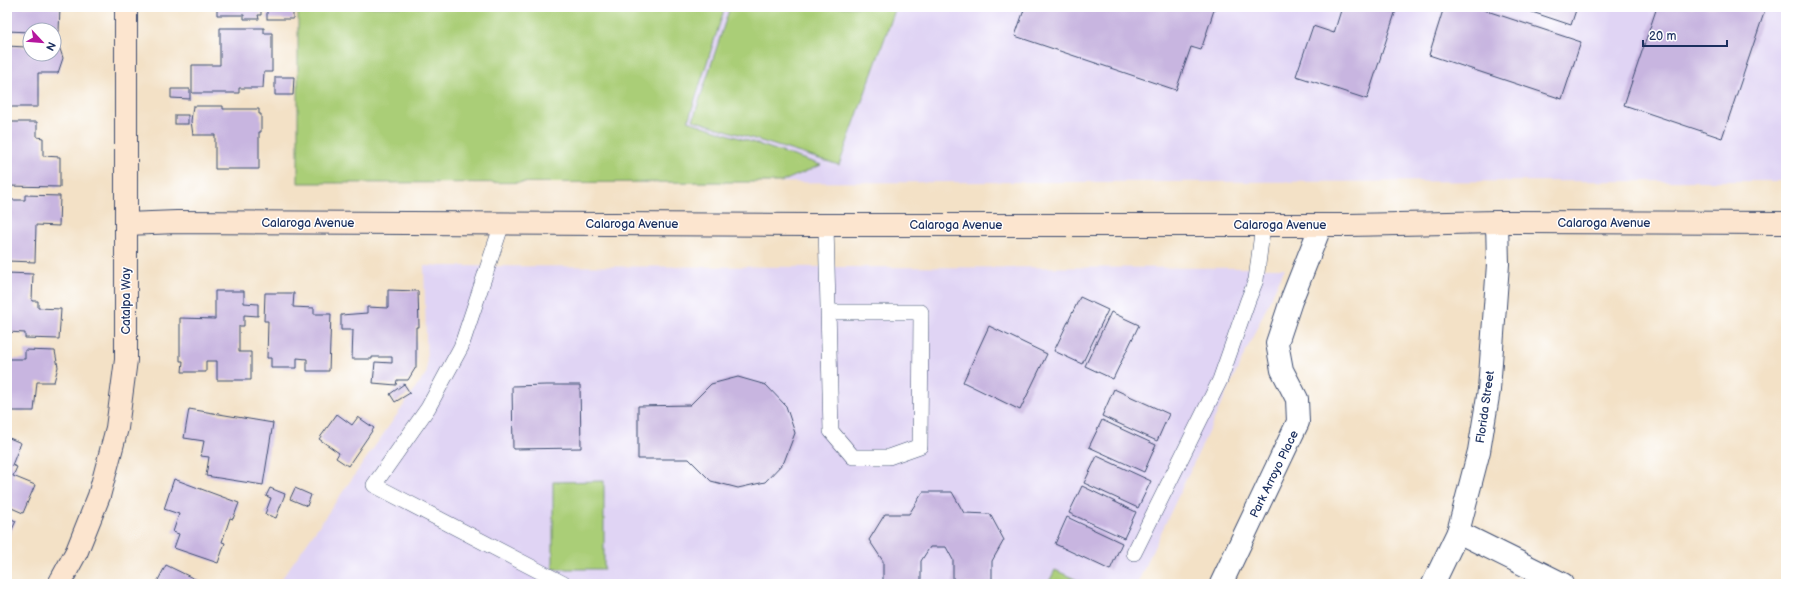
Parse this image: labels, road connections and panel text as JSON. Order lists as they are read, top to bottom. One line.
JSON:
{"streets":{"street":["Calaroga Avenue","Catalpa Way","Florida Street","Park Arroyo Place"]},"crossings":[["Calaroga Avenue","Catalpa Way"],["Calaroga Avenue","Florida Street"],["Calaroga Avenue","Park Arroyo Place"]],"scale_bar":"20 m","north":"bottom right"}
